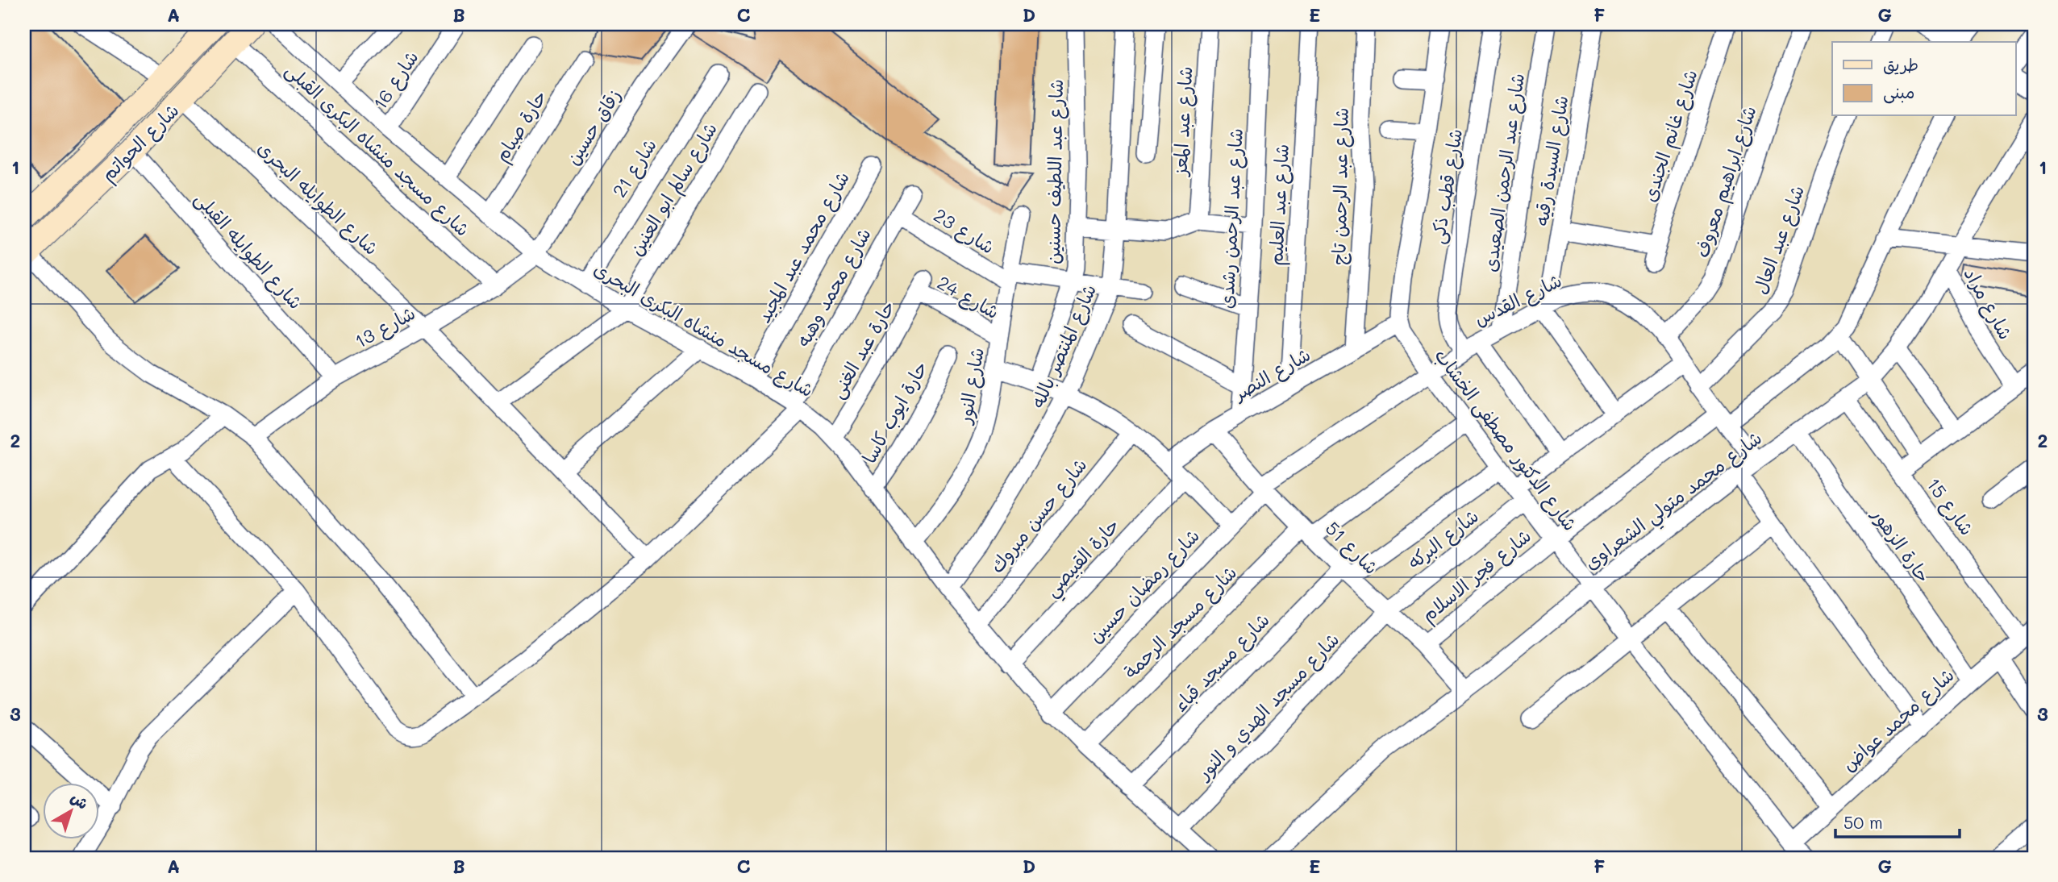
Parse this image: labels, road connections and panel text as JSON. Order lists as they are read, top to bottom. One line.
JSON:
{"streets":{"main road":["شارع الحواتم"],"street":["شارع 16","شارع عبد المعز","حارة صيام","زقاق حسين","شارع غانم الجندى","شارع مسجد منشاه البكرى القبلى","شارع السيدة رقيه","شارع 21","شارع عبد اللطيف حسنين","شارع عبد الرحمن الصعيدى","شارع ابراهيم معروف","شارع عبد الرحمن تاج","شارع قطب ذكى","شارع سالم ابو العنين","شارع الطوايله البحرى","شارع عبد العليم","شارع عبد الرحمن رشدى","شارع 23","شارع عبد العال","شارع محمد عبد المجيد","شارع الطوايله القبلى","شارع محمد وهبه","شارع 24","شارع القدس","شارع مراد","شارع 13","شارع مسجد منشاه البكرى البحرى","شارع المنتصر بالله","حارة عبد الغنى","شارع النصر","شارع النور","حارة ايوب كاسا","شارع الدكتور مصطفى الخشاب","شارع محمد متولي الشعراوى","شارع 15","شارع حسن مبروك","شارع البركه","حارة الزهور","شارع 51","حارة القبيصي","شارع فجر الاسلام","شارع رمضان حسين","شارع مسجد الرحمة","شارع مسجد قباء","شارع مسجد الهدي و النور","شارع محمد عواض"]},"crossings":[["شارع 16","شارع مسجد منشاه البكرى البحرى"],["حارة صيام","شارع مسجد منشاه البكرى البحرى"],["زقاق حسين","شارع 13"],["زقاق حسين","شارع مسجد منشاه البكرى البحرى"],["شارع غانم الجندى","شارع السيدة رقيه"],["شارع الحواتم","شارع مسجد منشاه البكرى القبلى"],["شارع الحواتم","شارع الطوايله البحرى"],["شارع الحواتم","شارع الطوايله القبلى"],["شارع مسجد منشاه البكرى القبلى","شارع 13"],["شارع السيدة رقيه","شارع القدس"],["شارع 21","شارع مسجد منشاه البكرى البحرى"],["شارع عبد الرحمن الصعيدى","شارع القدس"],["شارع ابراهيم معروف","شارع القدس"],["شارع عبد الرحمن تاج","شارع النصر"],["شارع قطب ذكى","شارع القدس"],["شارع قطب ذكى","شارع البركه"],["شارع سالم ابو العنين","شارع مسجد منشاه البكرى البحرى"],["شارع الطوايله البحرى","شارع محمد وهبه"],["شارع الطوايله البحرى","شارع 13"],["شارع عبد العليم","شارع النصر"],["شارع عبد الرحمن رشدى","شارع النصر"],["شارع 23","شارع محمد وهبه"],["شارع 23","شارع النور"],["شارع عبد العال","شارع القدس"],["شارع محمد عبد المجيد","شارع مسجد منشاه البكرى البحرى"],["شارع الطوايله القبلى","شارع 13"],["شارع محمد وهبه","شارع مسجد منشاه البكرى البحرى"],["شارع 24","حارة عبد الغنى"],["شارع 24","شارع النور"],["شارع القدس","شارع الدكتور مصطفى الخشاب"],["شارع القدس","شارع محمد متولي الشعراوى"],["شارع القدس","شارع البركه"],["شارع القدس","شارع 51"],["شارع القدس","شارع فجر الاسلام"],["شارع القدس","شارع رمضان حسين"],["شارع مراد","شارع محمد متولي الشعراوى"],["شارع 13","شارع مسجد منشاه البكرى البحرى"],["شارع مسجد منشاه البكرى البحرى","شارع المنتصر بالله"],["شارع مسجد منشاه البكرى البحرى","حارة عبد الغنى"],["شارع مسجد منشاه البكرى البحرى","شارع النور"],["شارع مسجد منشاه البكرى البحرى","حارة ايوب كاسا"],["شارع مسجد منشاه البكرى البحرى","شارع حسن مبروك"],["شارع مسجد منشاه البكرى البحرى","حارة القبيصي"],["شارع مسجد منشاه البكرى البحرى","شارع رمضان حسين"],["شارع مسجد منشاه البكرى البحرى","شارع مسجد الرحمة"],["شارع مسجد منشاه البكرى البحرى","شارع مسجد قباء"],["شارع مسجد منشاه البكرى البحرى","شارع مسجد الهدي و النور"],["شارع النصر","شارع الدكتور مصطفى الخشاب"],["شارع النصر","شارع 51"],["شارع الدكتور مصطفى الخشاب","شارع محمد متولي الشعراوى"],["شارع الدكتور مصطفى الخشاب","شارع البركه"],["شارع الدكتور مصطفى الخشاب","شارع فجر الاسلام"],["شارع الدكتور مصطفى الخشاب","شارع مسجد الرحمة"],["شارع الدكتور مصطفى الخشاب","شارع مسجد قباء"],["شارع الدكتور مصطفى الخشاب","شارع محمد عواض"],["شارع محمد متولي الشعراوى","شارع 15"],["شارع محمد متولي الشعراوى","حارة الزهور"],["شارع محمد متولي الشعراوى","شارع 51"],["شارع 15","شارع محمد عواض"],["شارع البركه","شارع 51"],["شارع البركه","شارع مسجد الهدي و النور"],["حارة الزهور","شارع محمد عواض"],["شارع 51","شارع فجر الاسلام"],["شارع 51","شارع رمضان حسين"],["شارع 51","شارع مسجد الرحمة"],["شارع 51","شارع مسجد قباء"],["شارع 51","شارع مسجد الهدي و النور"]],"legend":["طريق","مبنى"],"scale_bar":"50 m","north":"top right","grid":{"columns":["A","B","C","D","E","F","G"],"rows":["1","2","3"]}}
